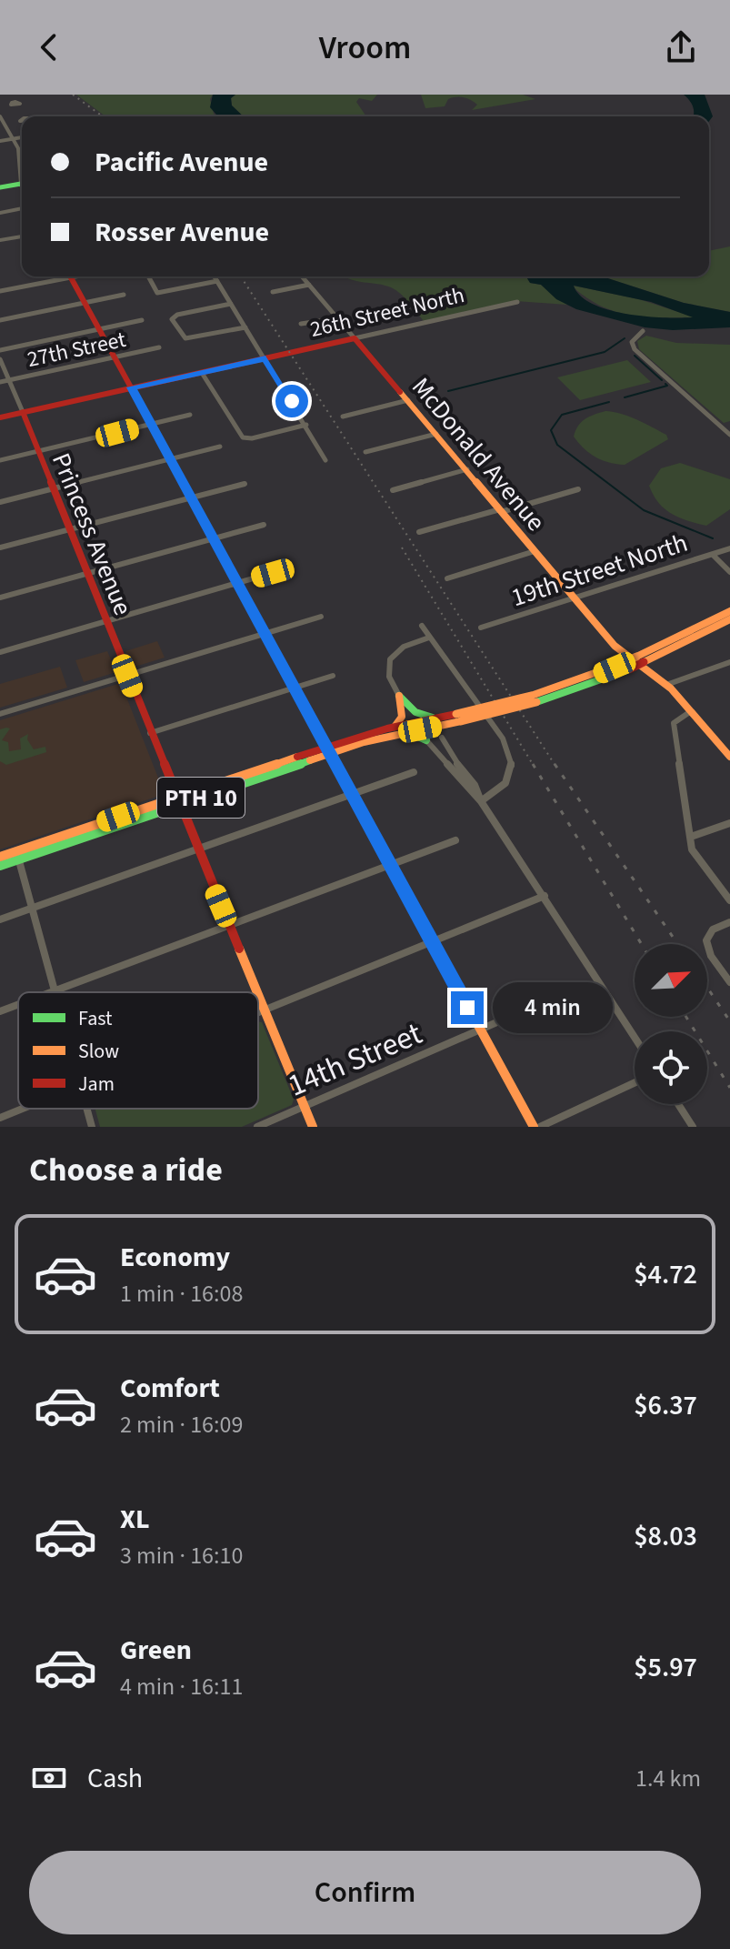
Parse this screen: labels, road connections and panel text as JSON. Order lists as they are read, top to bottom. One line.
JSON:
{"streets":{"street":["26th Street North","27th Street","McDonald Avenue","Princess Avenue","19th Street North","PTH 10","14th Street"]},"crossings":[["26th Street North","McDonald Avenue"],["26th Street North","Princess Avenue"],["27th Street","Princess Avenue"],["McDonald Avenue","19th Street North"],["McDonald Avenue","PTH 10"],["Princess Avenue","PTH 10"],["Princess Avenue","14th Street"]],"legend":["Fast","Slow","Jam"],"north":"top right","page":{"header":"Vroom","banner":["Pacific Avenue","Rosser Avenue"],"bubble":"4 min","heading":"Choose a ride","list":[{"name":"Economy","note":"1 min · 16:08","value":"$4.72"},{"name":"Comfort","note":"2 min · 16:09","value":"$6.37"},{"name":"XL","note":"3 min · 16:10","value":"$8.03"},{"name":"Green","note":"4 min · 16:11","value":"$5.97"}],"pay":["Cash","1.4 km"],"buttons":"Confirm"}}
